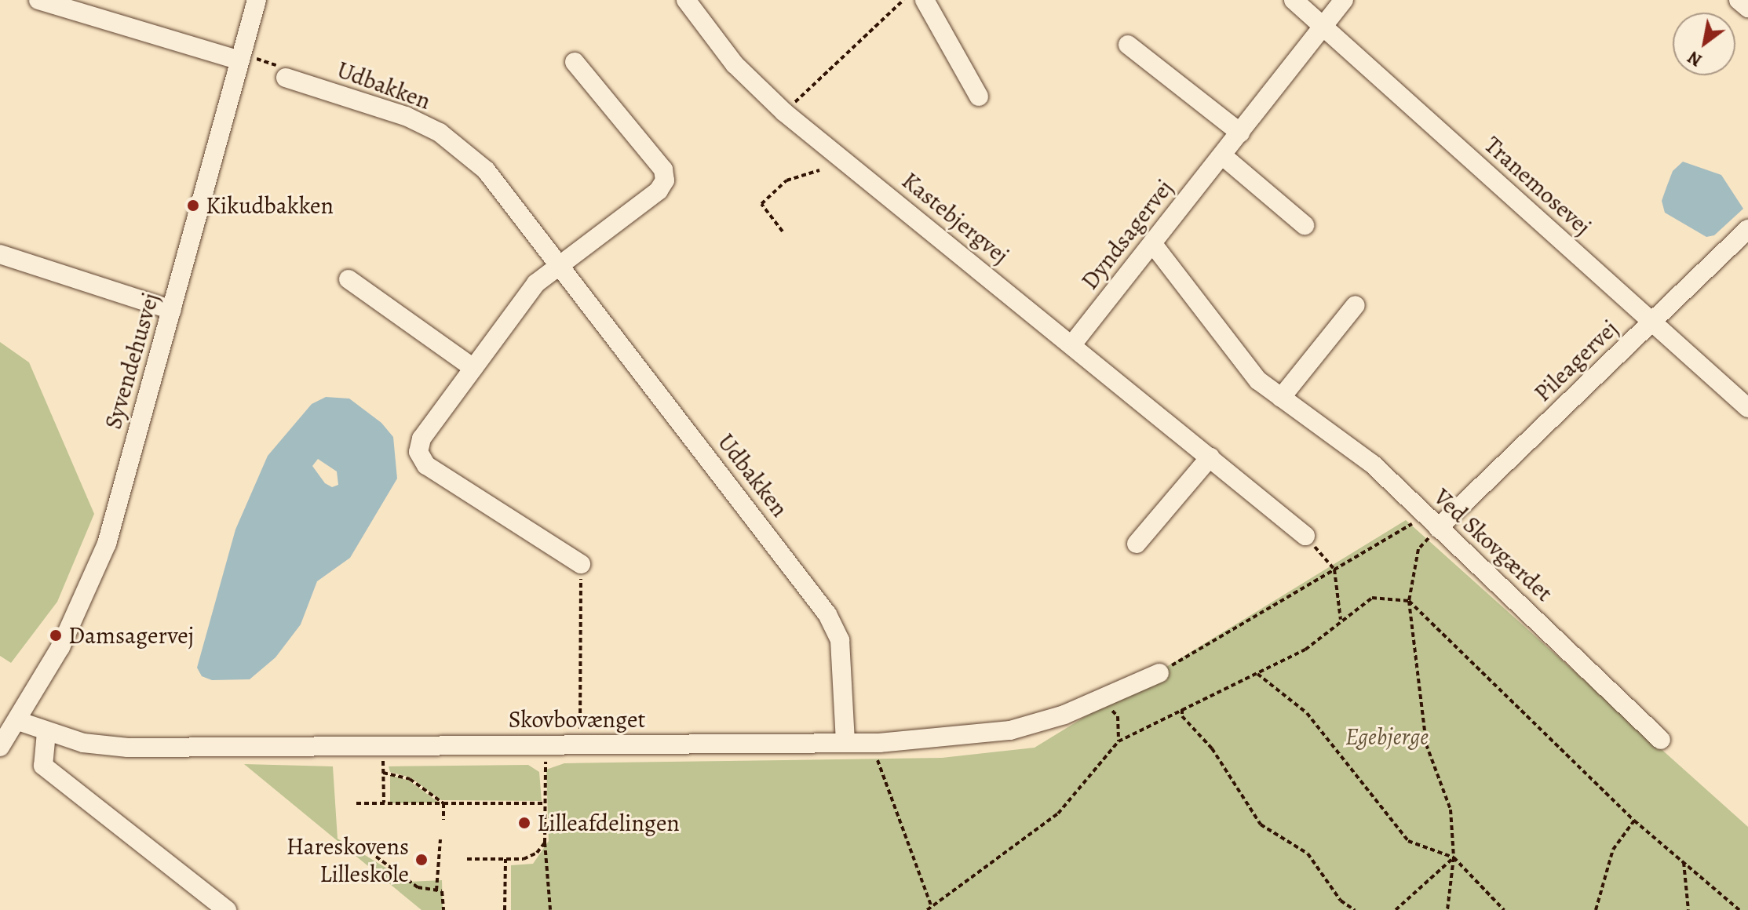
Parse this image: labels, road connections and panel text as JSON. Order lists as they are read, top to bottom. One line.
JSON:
{"streets":{"street":["Udbakken","Tranemosevej","Kastebjergvej","Dyndsagervej","Syvendehusvej","Pileagervej","Ved Skovgærdet","Skovbovænget"]},"crossings":[["Udbakken","Skovbovænget"],["Tranemosevej","Dyndsagervej"],["Tranemosevej","Pileagervej"],["Kastebjergvej","Dyndsagervej"],["Dyndsagervej","Ved Skovgærdet"],["Syvendehusvej","Skovbovænget"],["Pileagervej","Ved Skovgærdet"]],"parks":["Egebjerge"],"places":["Kikudbakken","Damsagervej","Lilleafdelingen","Hareskovens Lilleskole"],"north":"bottom left"}
